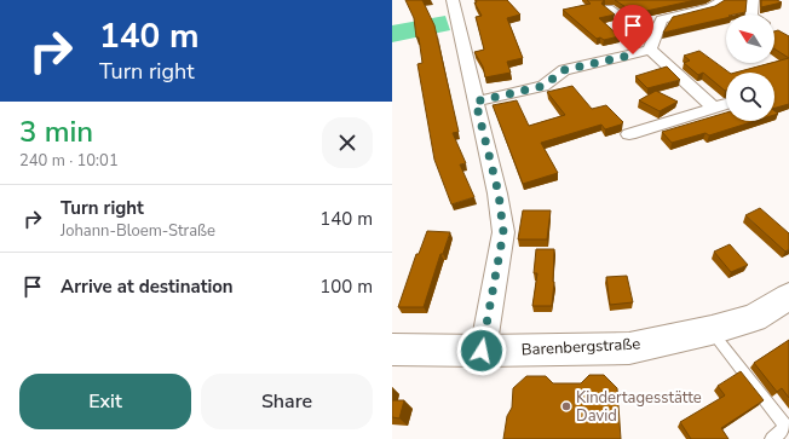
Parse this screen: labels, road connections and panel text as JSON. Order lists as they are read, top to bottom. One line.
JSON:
{"streets":{"street":["Barenbergstraße"]},"places":["Kindertagesstätte David"],"north":"top left","page":{"turn":["140 m","Turn right"],"heading":["3 min","240 m · 10:01"],"list":[{"name":"Turn right","note":"Johann-Bloem-Straße","value":"140 m"},{"name":"Arrive at destination","value":"100 m"}],"buttons":["Exit","Share"]}}
